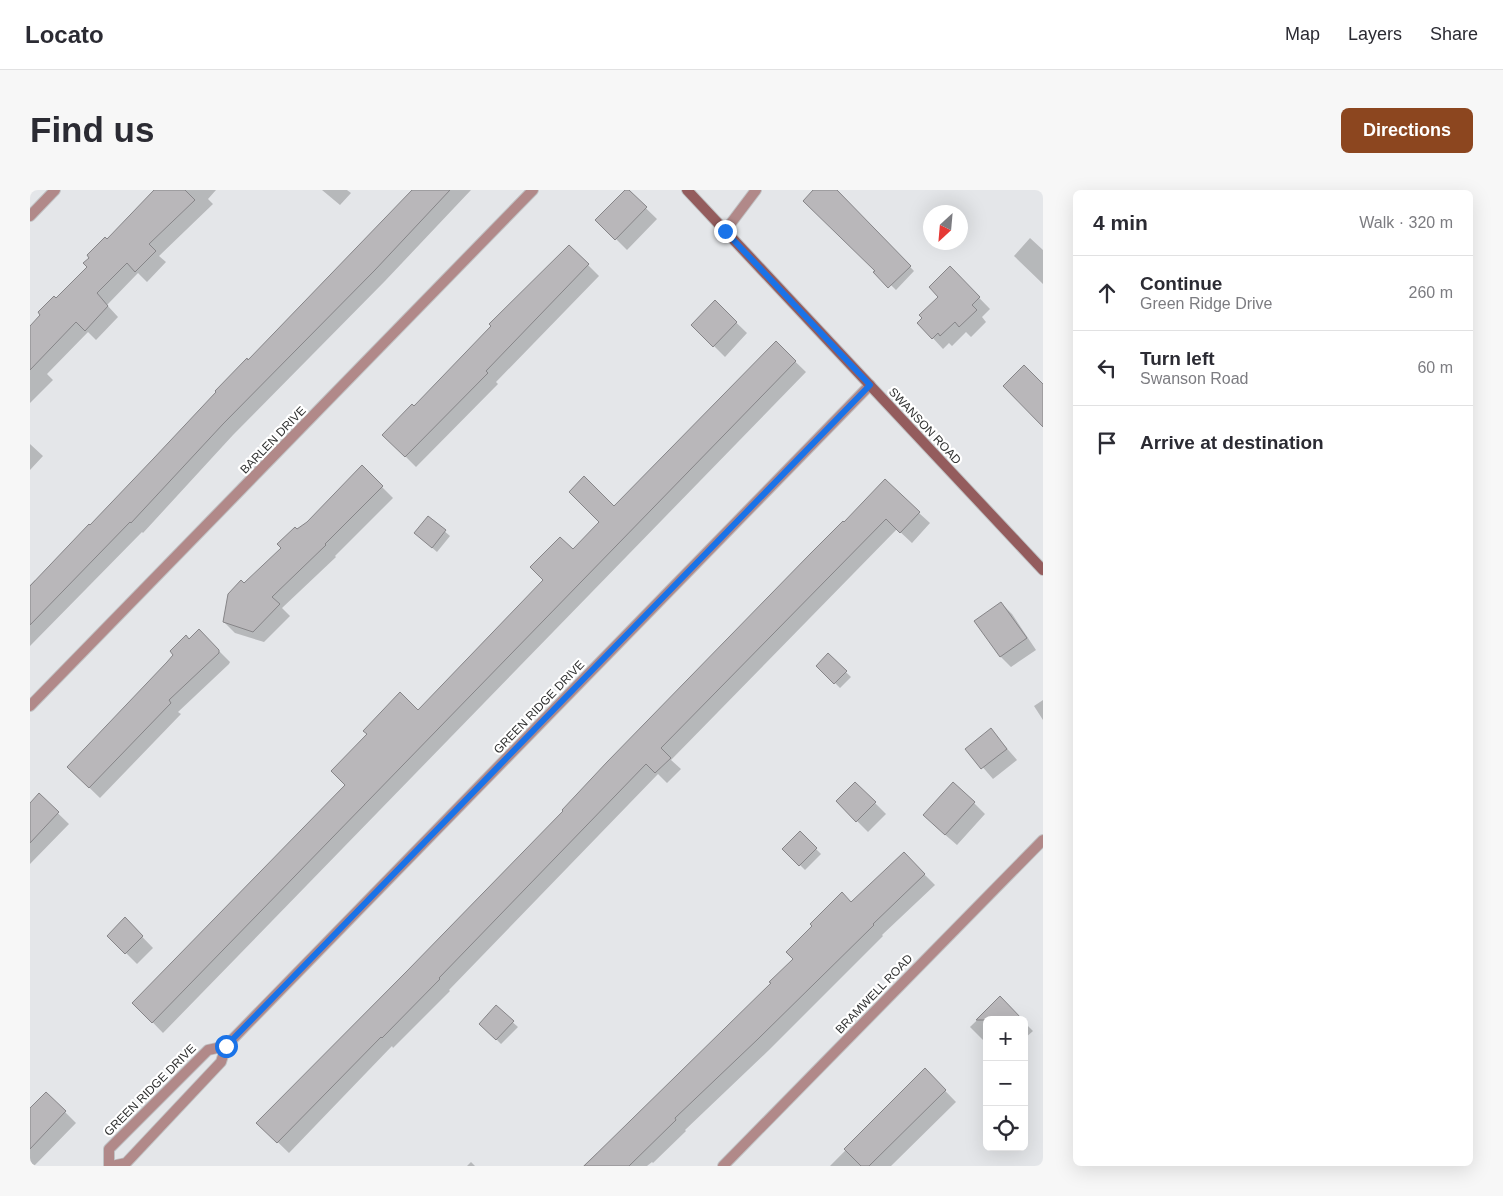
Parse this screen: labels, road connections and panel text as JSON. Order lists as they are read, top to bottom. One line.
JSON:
{"streets":{"street":["SWANSON ROAD","BARLEN DRIVE","GREEN RIDGE DRIVE","BRAMWELL ROAD"]},"crossings":[["SWANSON ROAD","GREEN RIDGE DRIVE"]],"north":"bottom left","page":{"header":"Locato","nav":["Map","Layers","Share"],"buttons":"Directions","title":"Find us","heading":["4 min","Walk · 320 m"],"list":[["Continue","Green Ridge Drive","260 m"],["Turn left","Swanson Road","60 m"],"Arrive at destination"],"map_buttons":["+","−"]}}
